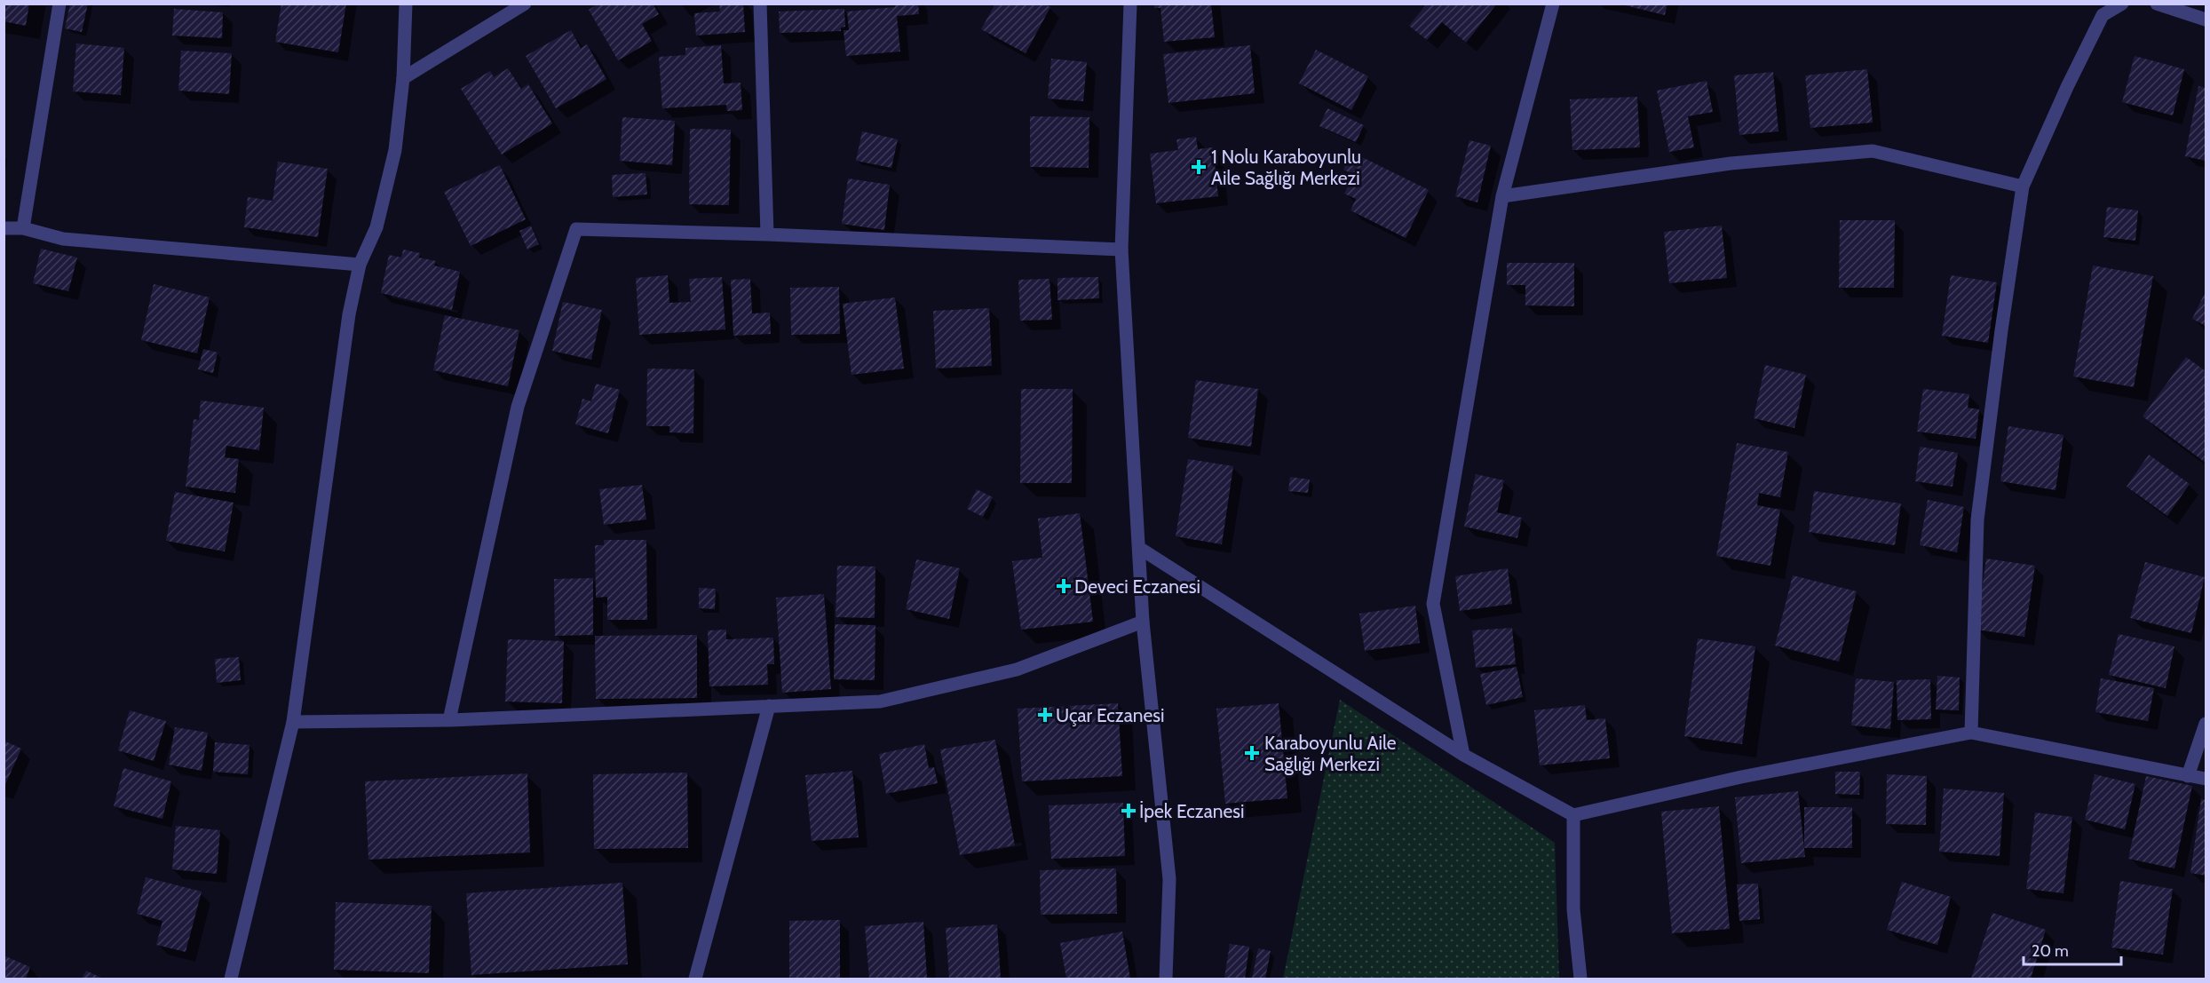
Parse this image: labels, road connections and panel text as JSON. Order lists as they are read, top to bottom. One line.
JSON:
{"places":{"health":["1 Nolu Karaboyunlu Aile Sağlığı Merkezi","Deveci Eczanesi","Uçar Eczanesi","Karaboyunlu Aile Sağlığı Merkezi","İpek Eczanesi"]},"scale_bar":"20 m"}
